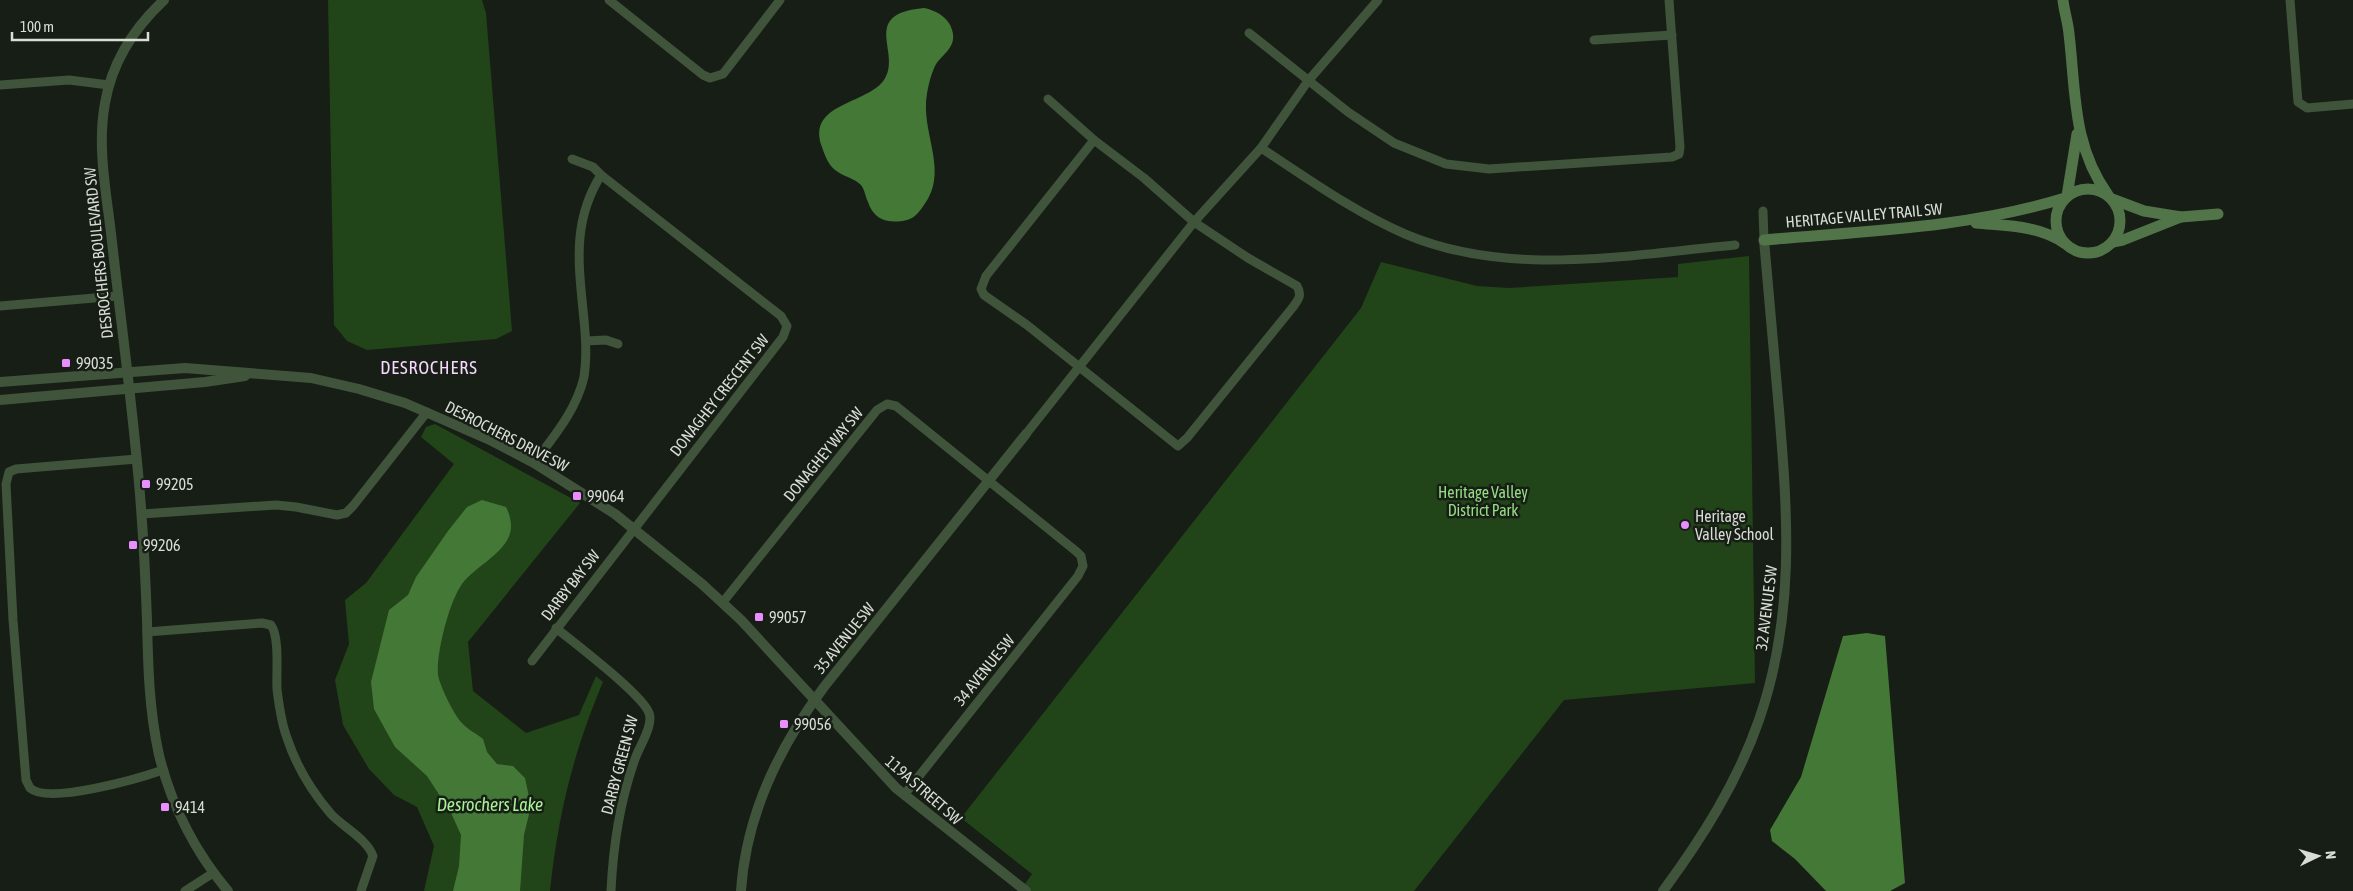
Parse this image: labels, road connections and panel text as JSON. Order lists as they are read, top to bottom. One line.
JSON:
{"streets":{"main road":["HERITAGE VALLEY TRAIL SW"],"street":["DESROCHERS BOULEVARD SW","DONAGHEY CRESCENT SW","DESROCHERS DRIVE SW","DONAGHEY WAY SW","DARBY BAY SW","32 AVENUE SW","35 AVENUE SW","34 AVENUE SW","DARBY GREEN SW","119A STREET SW"]},"crossings":[["HERITAGE VALLEY TRAIL SW","32 AVENUE SW"],["DESROCHERS BOULEVARD SW","DESROCHERS DRIVE SW"],["DONAGHEY CRESCENT SW","DESROCHERS DRIVE SW"],["DONAGHEY CRESCENT SW","DARBY BAY SW"],["DESROCHERS DRIVE SW","DONAGHEY WAY SW"],["DESROCHERS DRIVE SW","DARBY BAY SW"],["DESROCHERS DRIVE SW","35 AVENUE SW"],["DESROCHERS DRIVE SW","119A STREET SW"],["DONAGHEY WAY SW","35 AVENUE SW"],["DONAGHEY WAY SW","34 AVENUE SW"],["DARBY BAY SW","DARBY GREEN SW"],["35 AVENUE SW","34 AVENUE SW"],["35 AVENUE SW","119A STREET SW"],["34 AVENUE SW","119A STREET SW"]],"districts":["DESROCHERS"],"water":["Desrochers Lake"],"parks":["Heritage Valley District Park"],"places":{"transit":["99035","99205","99064","99206","99057","99056","9414"],"other":["Heritage Valley School"]},"scale_bar":"100 m","north":"right"}
